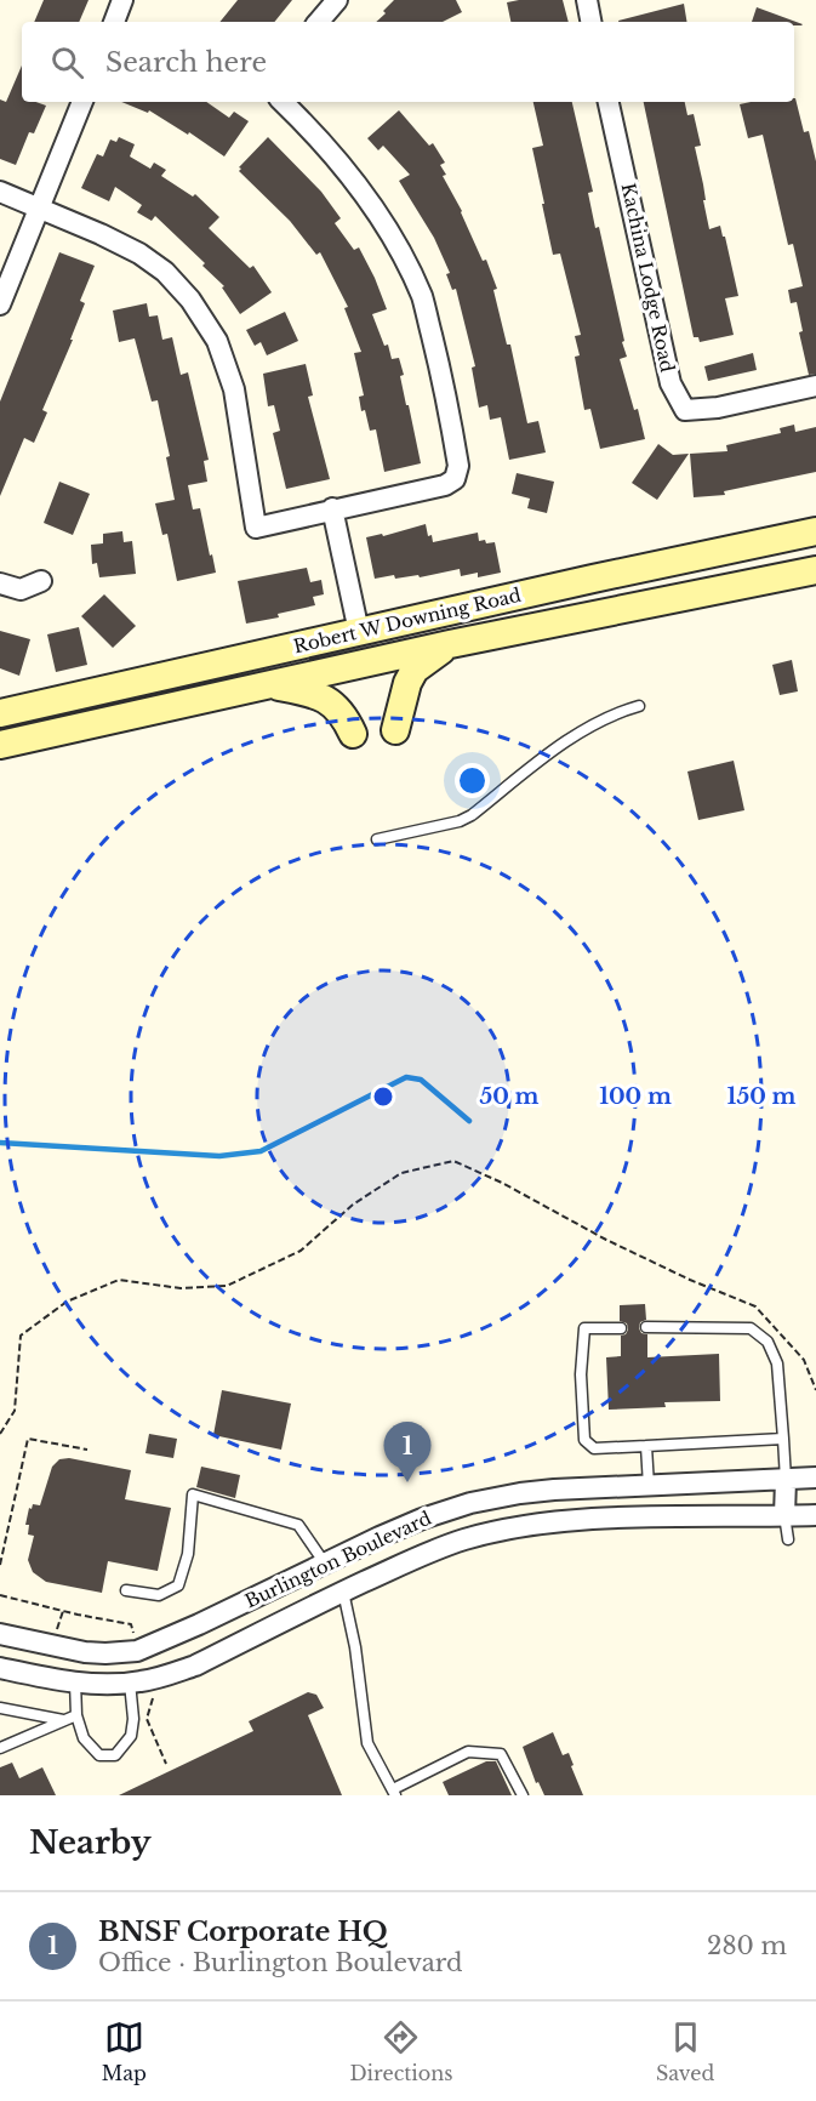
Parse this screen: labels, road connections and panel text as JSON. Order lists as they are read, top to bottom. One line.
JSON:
{"streets":{"main road":["Robert W Downing Road"],"street":["Kachina Lodge Road","Burlington Boulevard"]},"page":{"search":"Search here","pins":"1","heading":"Nearby","list":[{"mark":"1","name":"BNSF Corporate HQ","note":"Office · Burlington Boulevard","value":"280 m"}],"nav":["Map","Directions","Saved"]},"rings":["50 m","100 m","150 m"]}
